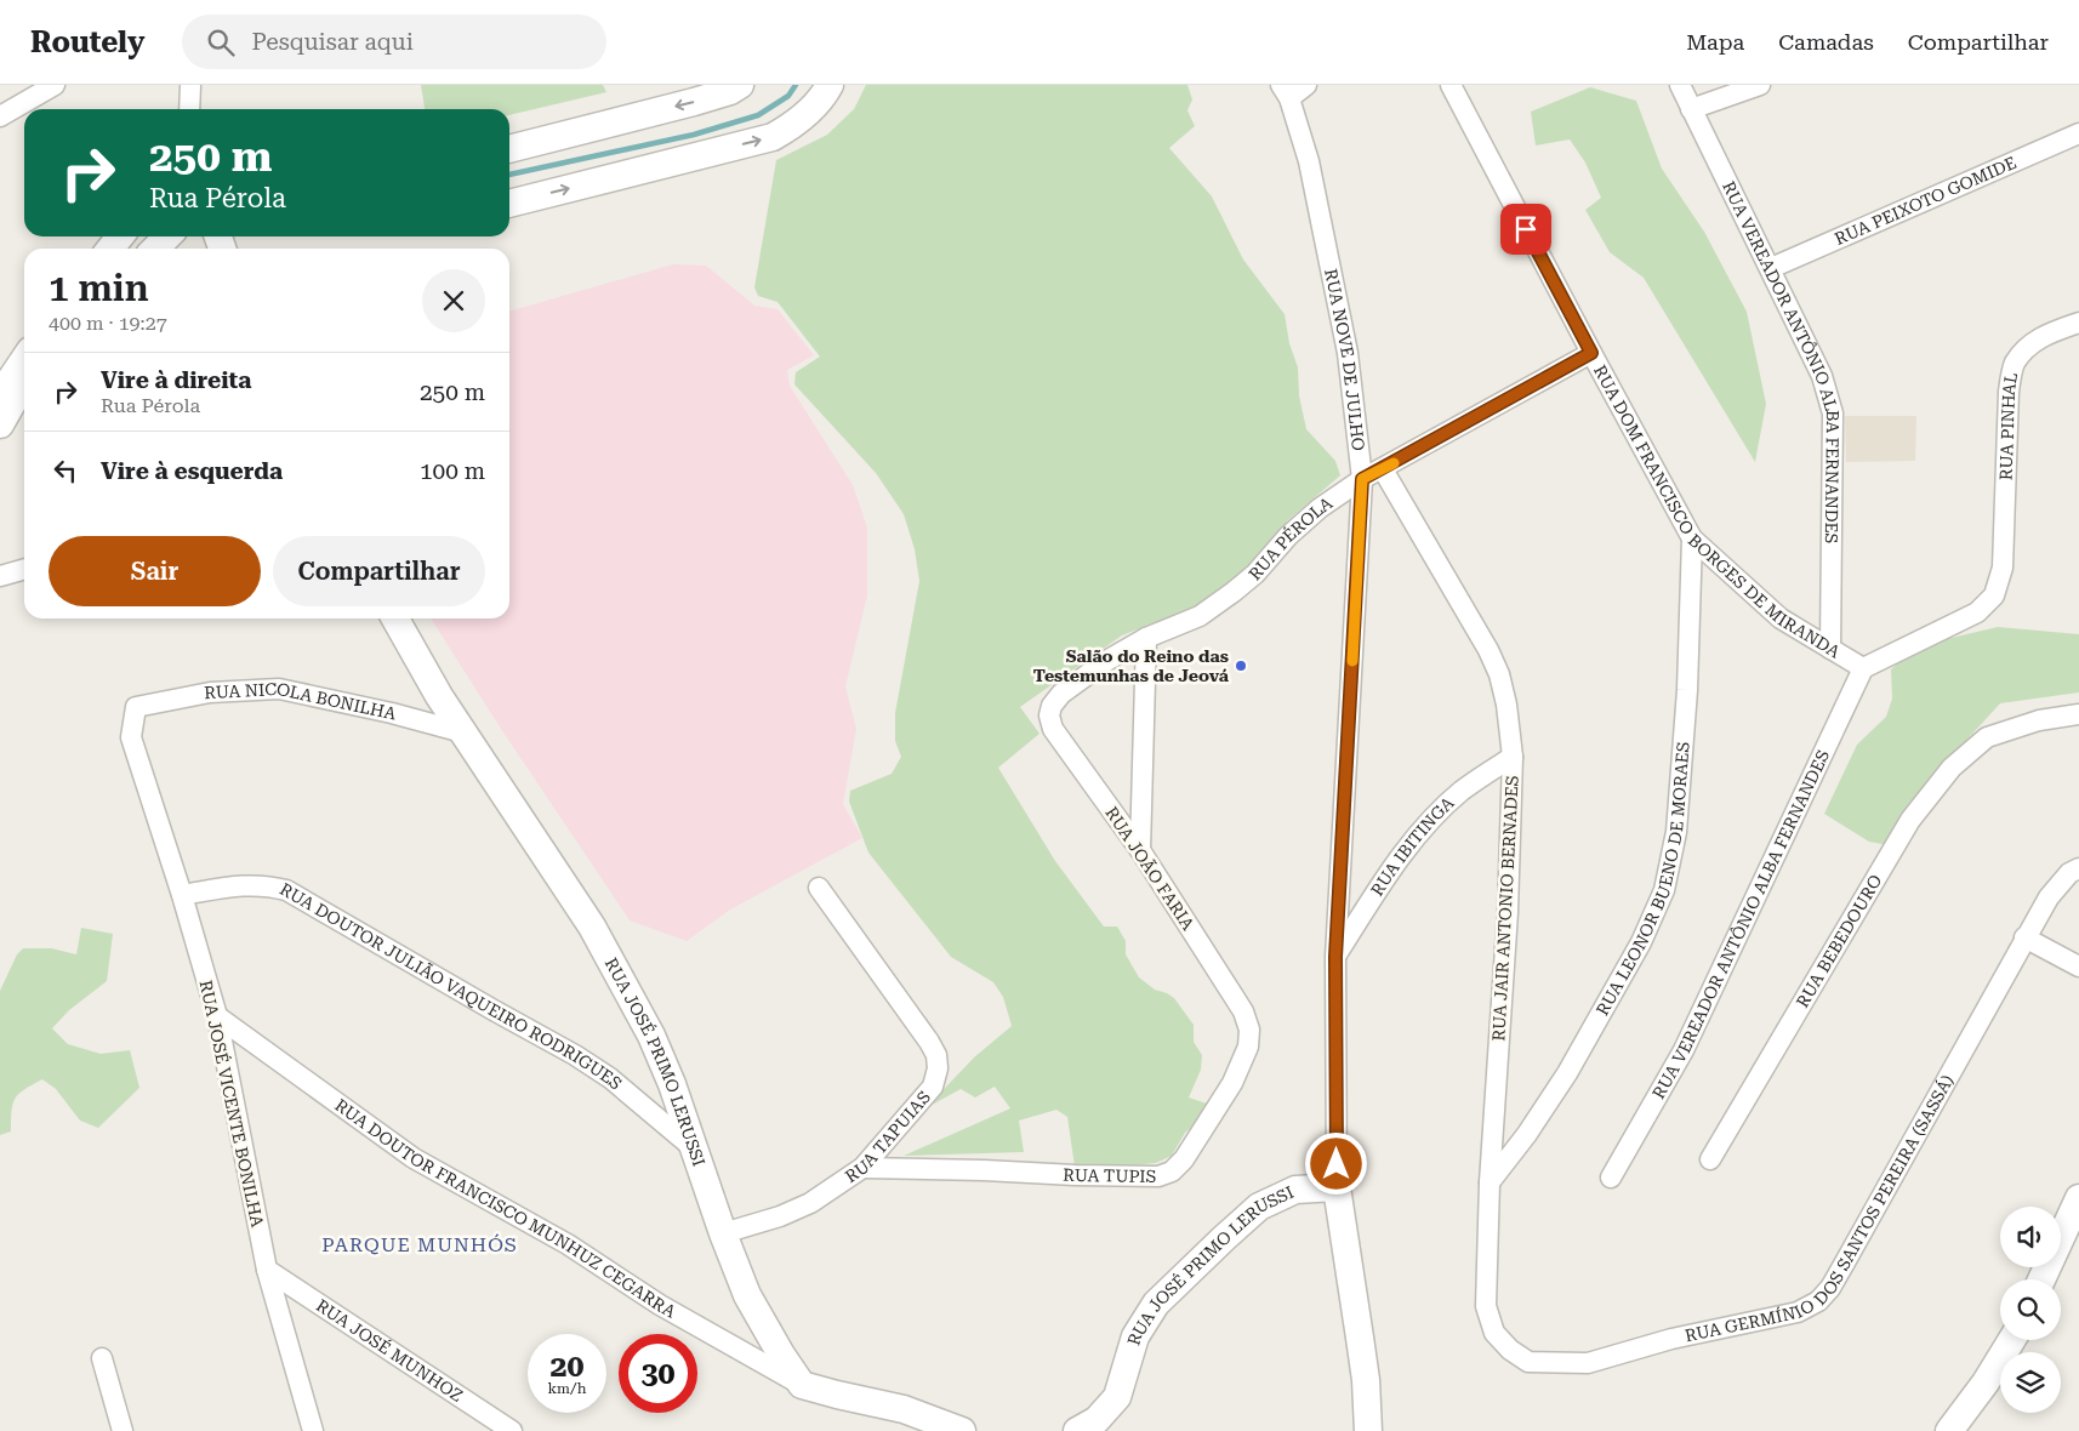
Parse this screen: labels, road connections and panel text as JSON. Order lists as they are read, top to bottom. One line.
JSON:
{"streets":{"street":["RUA PEIXOTO GOMIDE","RUA NOVE DE JULHO","RUA VEREADOR ANTÔNIO ALBA FERNANDES","RUA PINHAL","RUA DOM FRANCISCO BORGES DE MIRANDA","RUA PÉROLA","RUA NICOLA BONILHA","RUA IBITINGA","RUA JOÃO FARIA","RUA LEONOR BUENO DE MORAES","RUA JAIR ANTONIO BERNADES","RUA BEBEDOURO","RUA DOUTOR JULIÃO VAQUEIRO RODRIGUES","RUA JOSÉ PRIMO LERUSSI","RUA JOSÉ VICENTE BONILHA","RUA TAPUIAS","RUA TUPIS","RUA GERMÍNIO DOS SANTOS PEREIRA (SASSÁ)","RUA DOUTOR FRANCISCO MUNHUZ CEGARRA","RUA JOSÉ MUNHOZ"]},"crossings":[["RUA PEIXOTO GOMIDE","RUA VEREADOR ANTÔNIO ALBA FERNANDES"],["RUA NOVE DE JULHO","RUA PÉROLA"],["RUA NOVE DE JULHO","RUA IBITINGA"],["RUA NOVE DE JULHO","RUA JOSÉ PRIMO LERUSSI"],["RUA VEREADOR ANTÔNIO ALBA FERNANDES","RUA PINHAL"],["RUA VEREADOR ANTÔNIO ALBA FERNANDES","RUA DOM FRANCISCO BORGES DE MIRANDA"],["RUA PINHAL","RUA DOM FRANCISCO BORGES DE MIRANDA"],["RUA DOM FRANCISCO BORGES DE MIRANDA","RUA PÉROLA"],["RUA DOM FRANCISCO BORGES DE MIRANDA","RUA LEONOR BUENO DE MORAES"],["RUA PÉROLA","RUA JOÃO FARIA"],["RUA PÉROLA","RUA JAIR ANTONIO BERNADES"],["RUA NICOLA BONILHA","RUA JOSÉ PRIMO LERUSSI"],["RUA NICOLA BONILHA","RUA JOSÉ VICENTE BONILHA"],["RUA IBITINGA","RUA JAIR ANTONIO BERNADES"],["RUA JOÃO FARIA","RUA TUPIS"],["RUA LEONOR BUENO DE MORAES","RUA JAIR ANTONIO BERNADES"],["RUA JAIR ANTONIO BERNADES","RUA GERMÍNIO DOS SANTOS PEREIRA (SASSÁ)"],["RUA DOUTOR JULIÃO VAQUEIRO RODRIGUES","RUA JOSÉ PRIMO LERUSSI"],["RUA DOUTOR JULIÃO VAQUEIRO RODRIGUES","RUA JOSÉ VICENTE BONILHA"],["RUA JOSÉ PRIMO LERUSSI","RUA TAPUIAS"],["RUA JOSÉ PRIMO LERUSSI","RUA DOUTOR FRANCISCO MUNHUZ CEGARRA"],["RUA JOSÉ VICENTE BONILHA","RUA DOUTOR FRANCISCO MUNHUZ CEGARRA"],["RUA JOSÉ VICENTE BONILHA","RUA JOSÉ MUNHOZ"],["RUA TAPUIAS","RUA TUPIS"]],"districts":["PARQUE MUNHÓS"],"places":["Salão do Reino das Testemunhas de Jeová"],"page":{"header":"Routely","search":"Pesquisar aqui","nav":["Mapa","Camadas","Compartilhar"],"turn":["250 m","Rua Pérola"],"heading":["1 min","400 m · 19:27"],"list":[{"name":"Vire à direita","note":"Rua Pérola","value":"250 m"},{"name":"Vire à esquerda","value":"100 m"}],"buttons":["Sair","Compartilhar"],"speed":"20 km/h","limit":"30"}}
